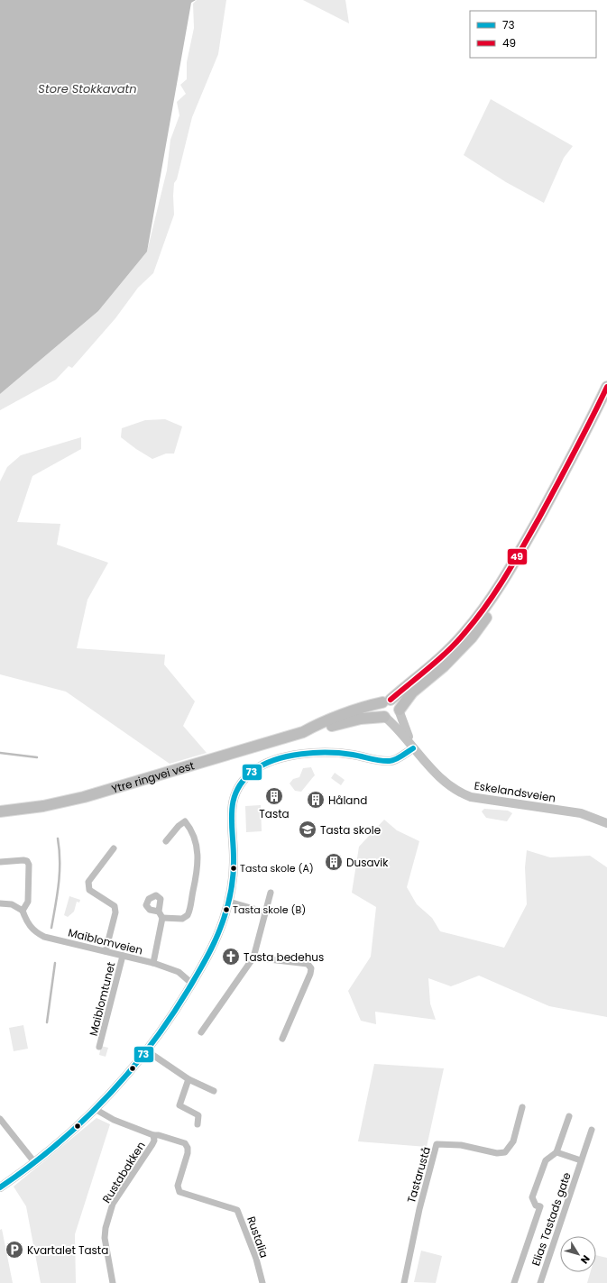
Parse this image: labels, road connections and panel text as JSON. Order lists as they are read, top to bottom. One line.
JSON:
{"streets":{"highway":["Ytre ringvei vest"],"street":["Eskelandsveien","Maiblomveien","Maiblomtunet","Rustabakken","Tastarustå","Elias Tastads gate","Rustalia"]},"crossings":[["Maiblomveien","Maiblomtunet"],["Rustabakken","Rustalia"]],"water":["Store Stokkavatn"],"places":{"building":["Tasta","Håland","Dusavik"],"school or university":["Tasta skole"],"other":["Tasta skole (A)","Tasta skole (B)"],"church":["Tasta bedehus"],"parking":["Kvartalet Tasta"]},"lines":["transit line 49","transit line 73"],"legend":["73","49"],"north":"bottom right"}
